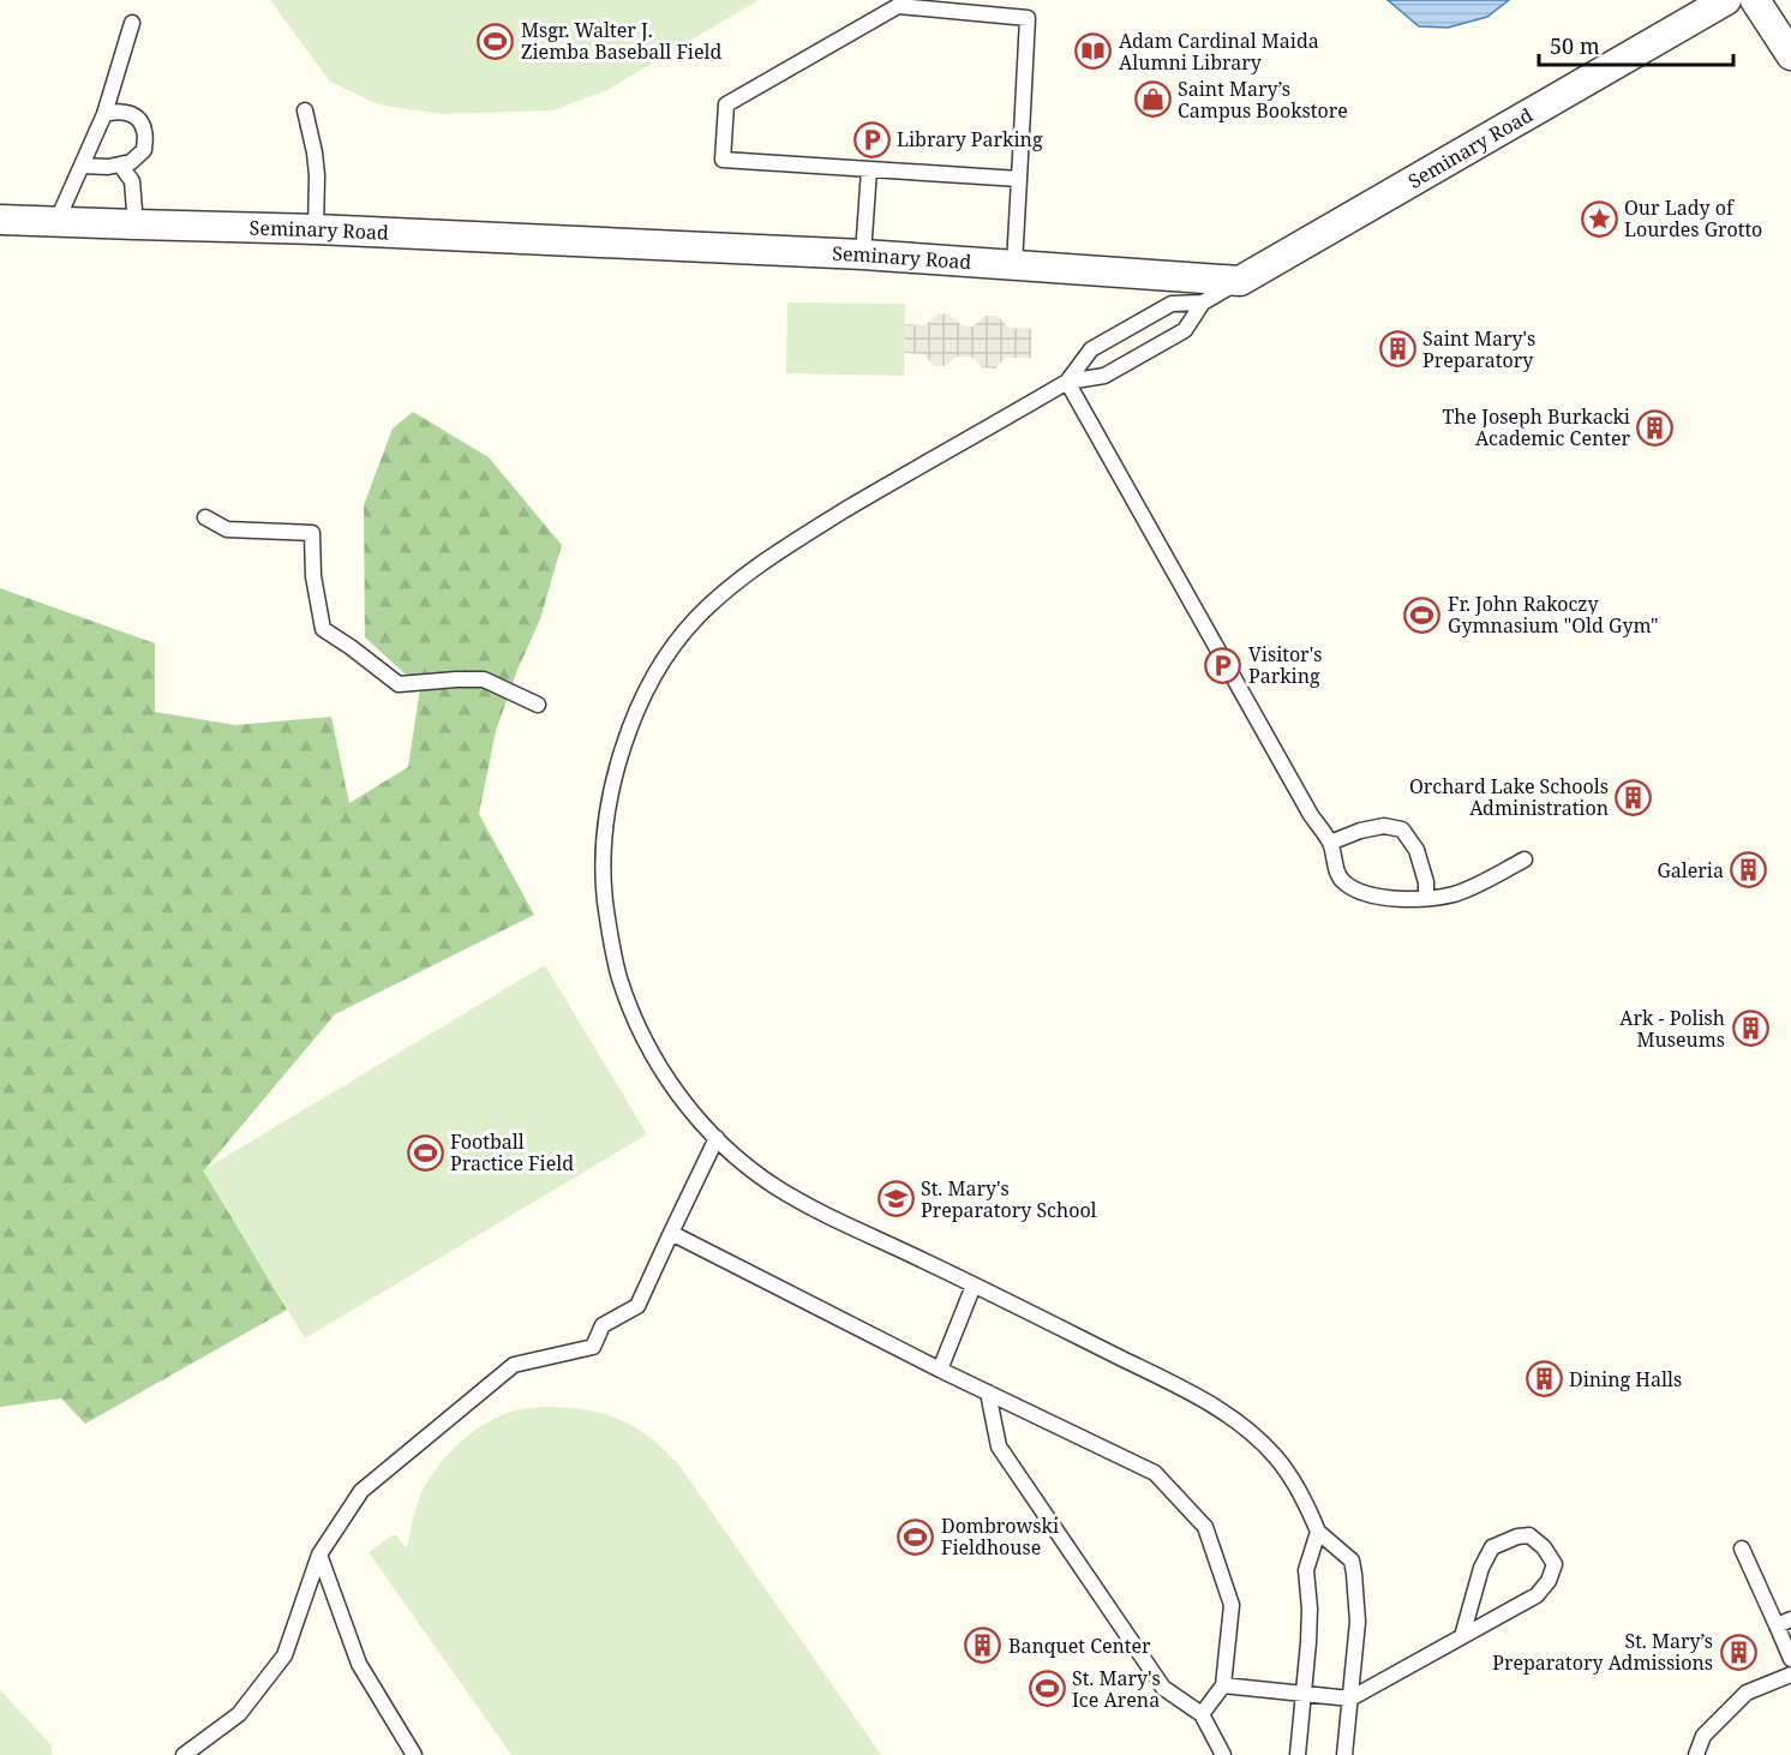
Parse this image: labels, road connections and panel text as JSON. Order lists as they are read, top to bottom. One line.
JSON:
{"streets":{"street":["Seminary Road"]},"places":{"sports":["Msgr. Walter J. Ziemba Baseball Field","Fr. John Rakoczy Gymnasium \"Old Gym\"","Football Practice Field","Dombrowski Fieldhouse","St. Mary's Ice Arena"],"library":["Adam Cardinal Maida Alumni Library"],"shop":["Saint Mary’s Campus Bookstore"],"parking":["Library Parking","Visitor's Parking"],"place":["Our Lady of Lourdes Grotto"],"building":["Saint Mary's Preparatory","The Joseph Burkacki Academic Center","Orchard Lake Schools Administration","Galeria","Ark - Polish Museums","Dining Halls","Banquet Center","St. Mary’s Preparatory Admissions"],"school or university":["St. Mary's Preparatory School"]},"scale_bar":"50 m"}
